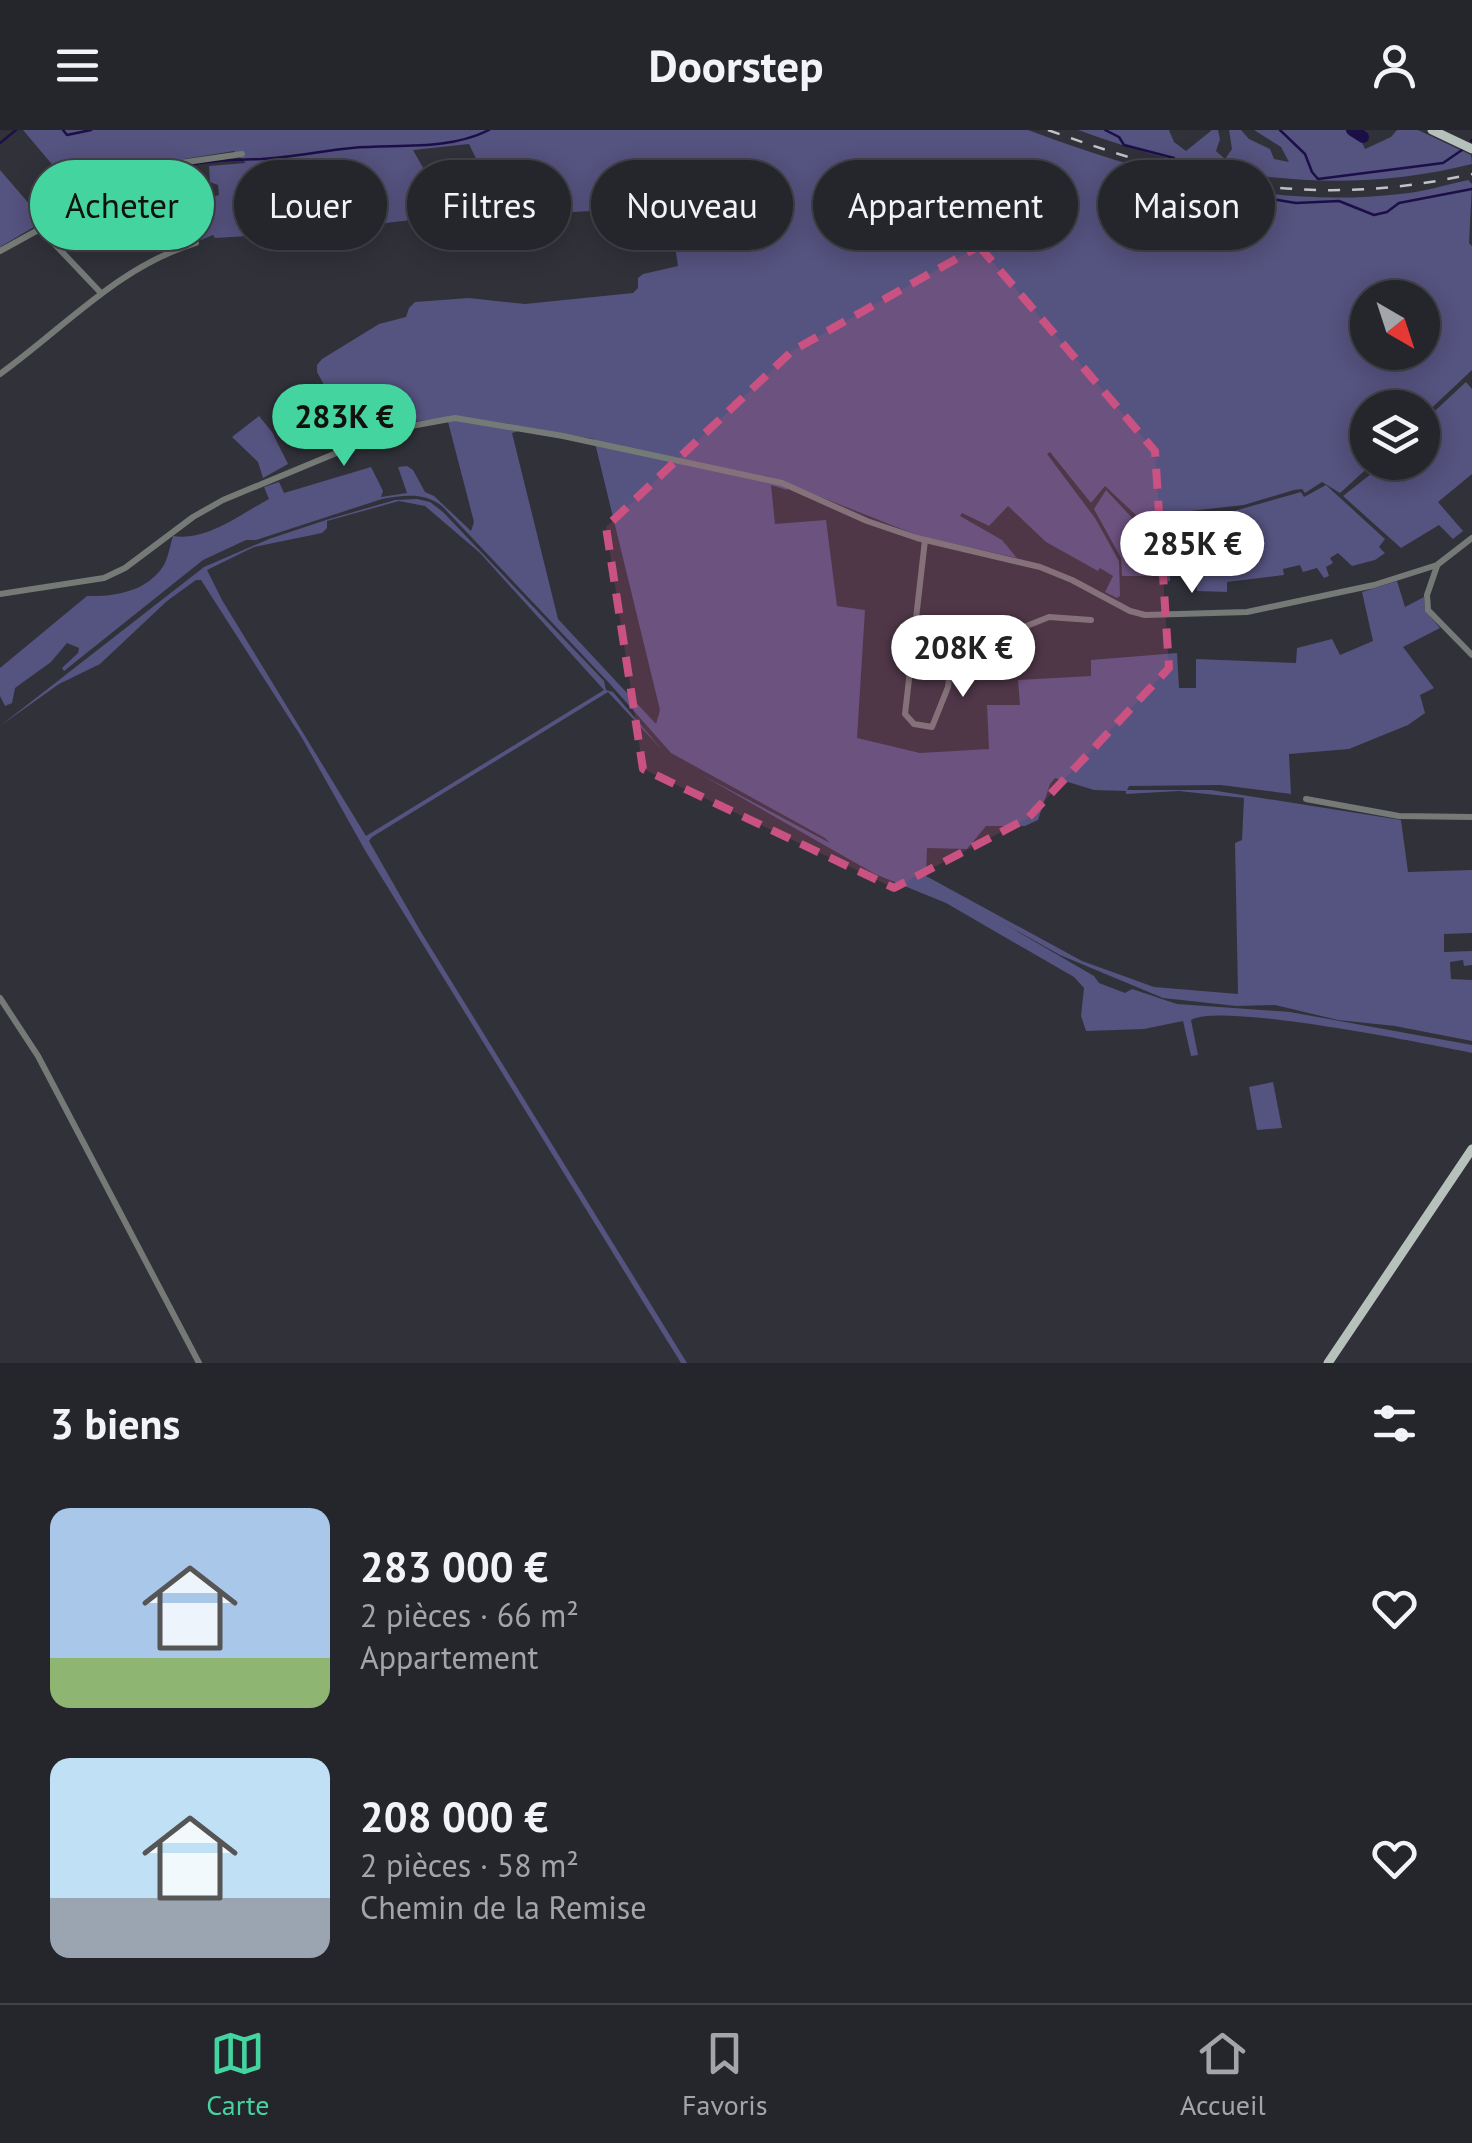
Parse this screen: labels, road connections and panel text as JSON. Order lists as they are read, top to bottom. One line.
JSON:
{"north":"bottom right","page":{"header":"Doorstep","chip":["Acheter","Louer","Filtres","Nouveau","Appartement","Maison"],"price":["283K €","285K €","208K €"],"heading":"3 biens","list":[{"name":"283 000 €","note":"2 pièces · 66 m² · Appartement"},{"name":"208 000 €","note":"2 pièces · 58 m² · Chemin de la Remise"}],"tabs":["Carte","Favoris","Accueil"]}}
